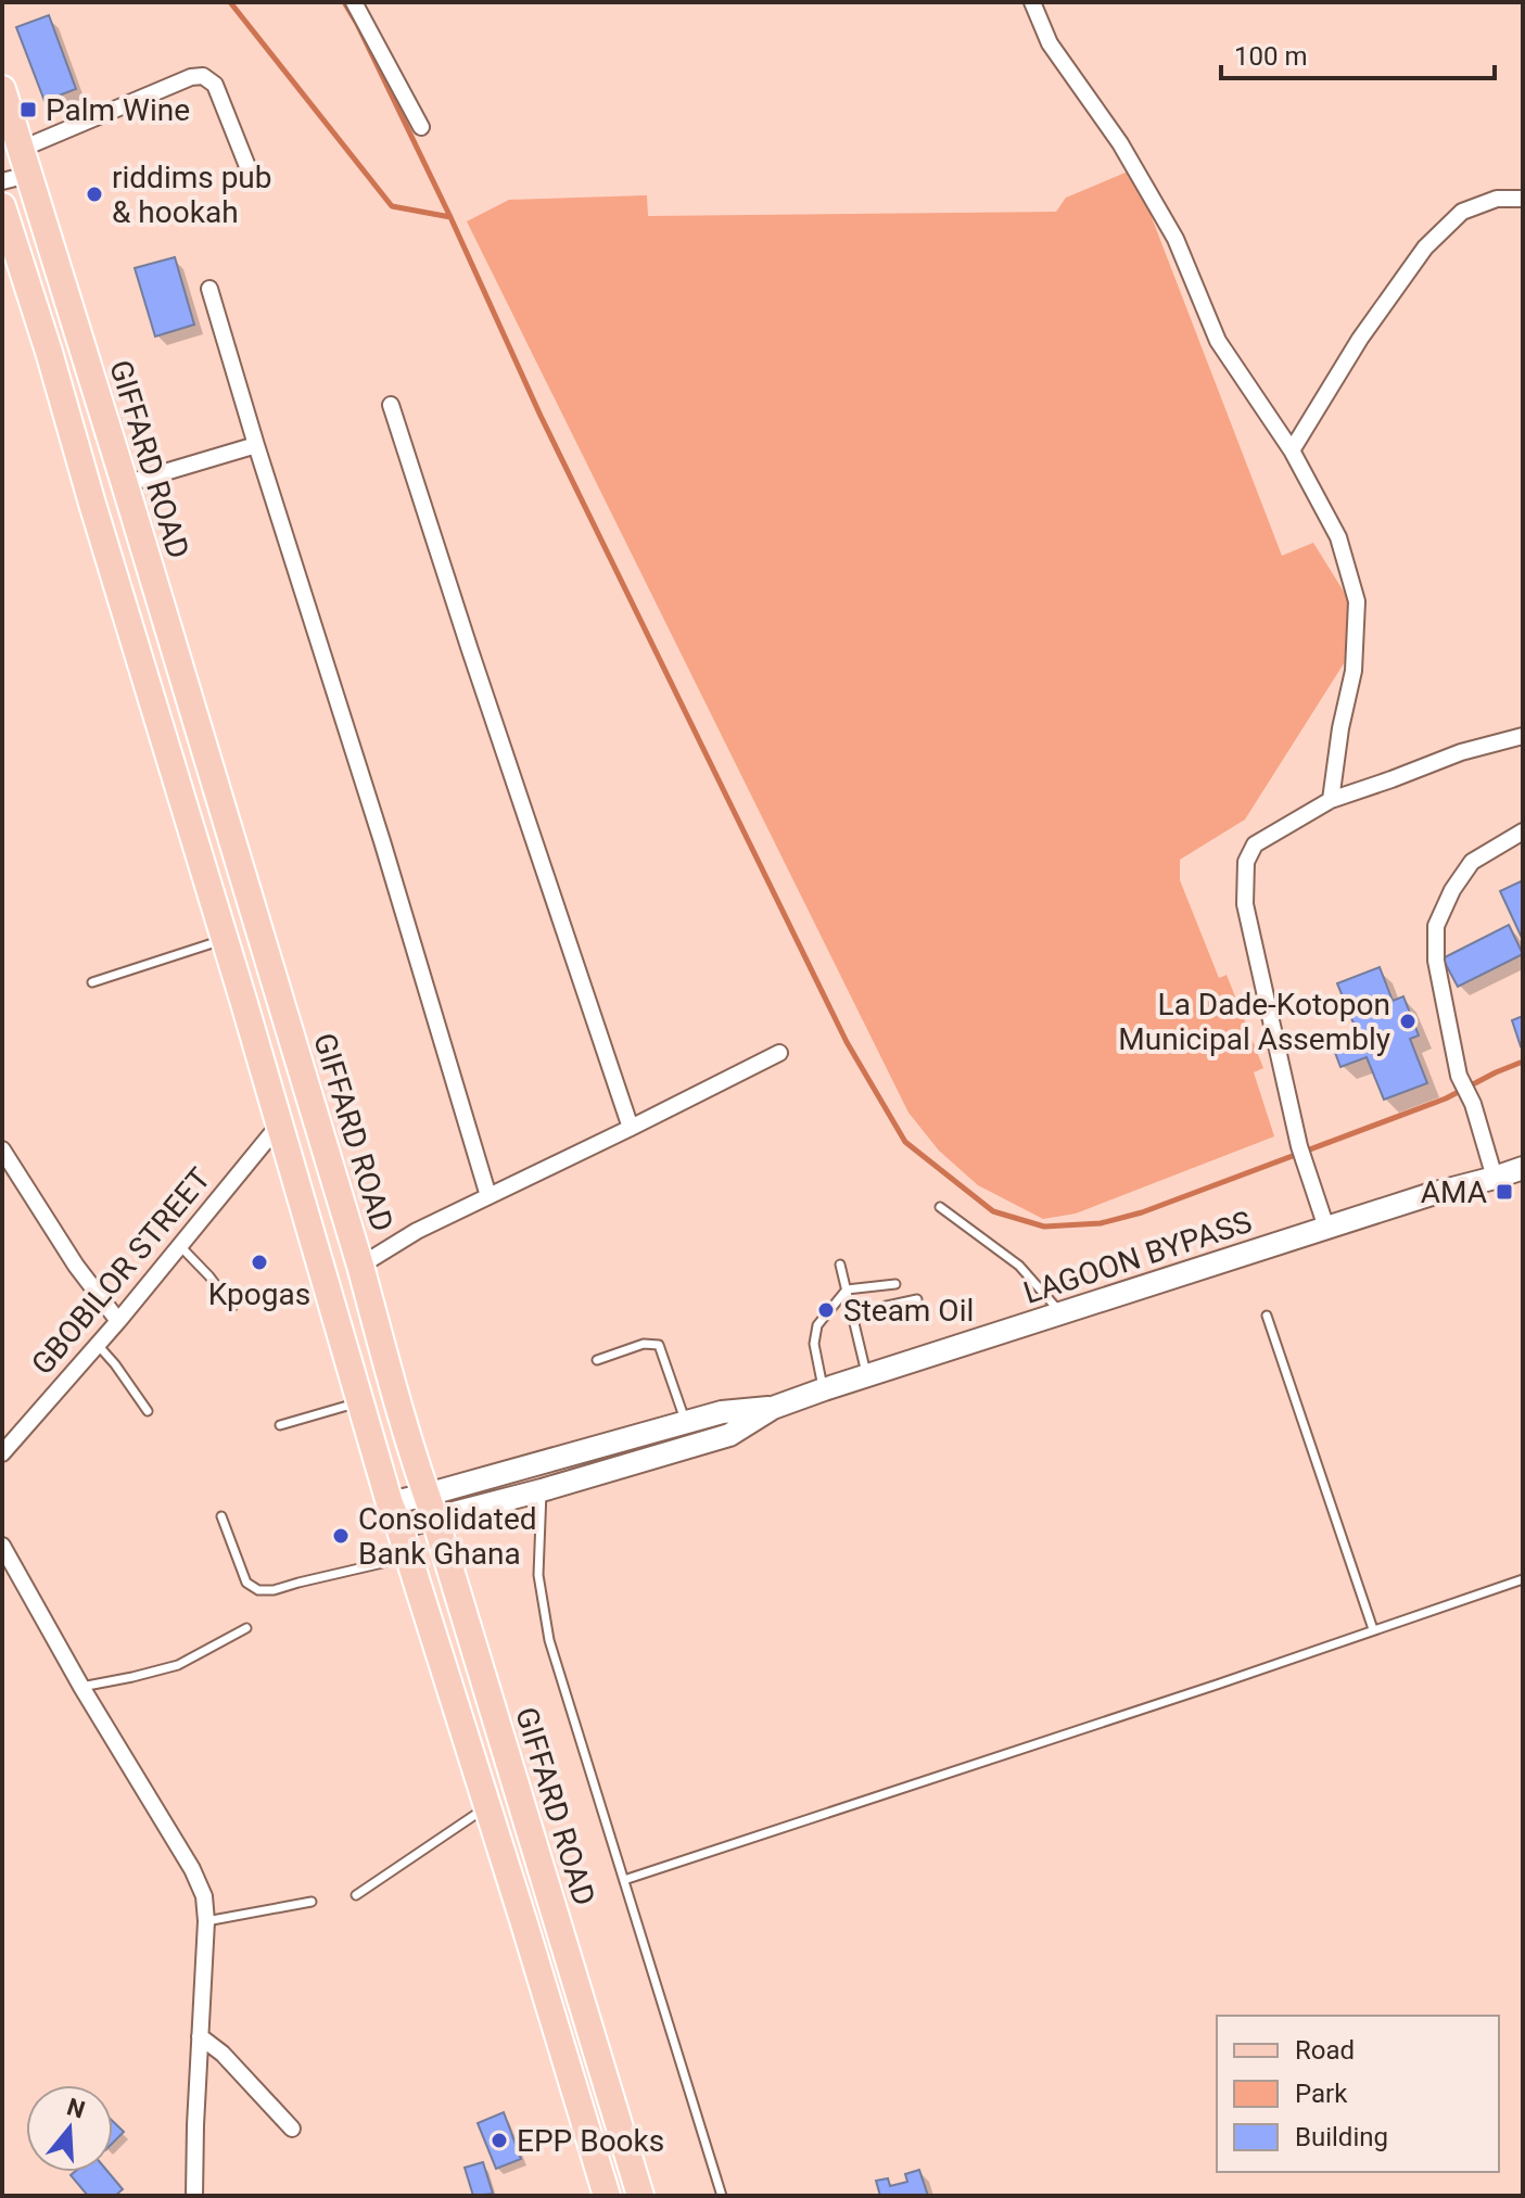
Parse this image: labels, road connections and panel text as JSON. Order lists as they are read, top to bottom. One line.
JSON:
{"streets":{"main road":["GIFFARD ROAD"],"street":["LAGOON BYPASS","GBOBILOR STREET"]},"crossings":[["GIFFARD ROAD","LAGOON BYPASS"]],"places":{"transit":["Palm Wine","AMA"],"other":["riddims pub & hookah","La Dade-Kotopon Municipal Assembly","Kpogas","Steam Oil","Consolidated Bank Ghana","EPP Books"]},"legend":["Road","Park","Building"],"scale_bar":"100 m","north":"top"}
